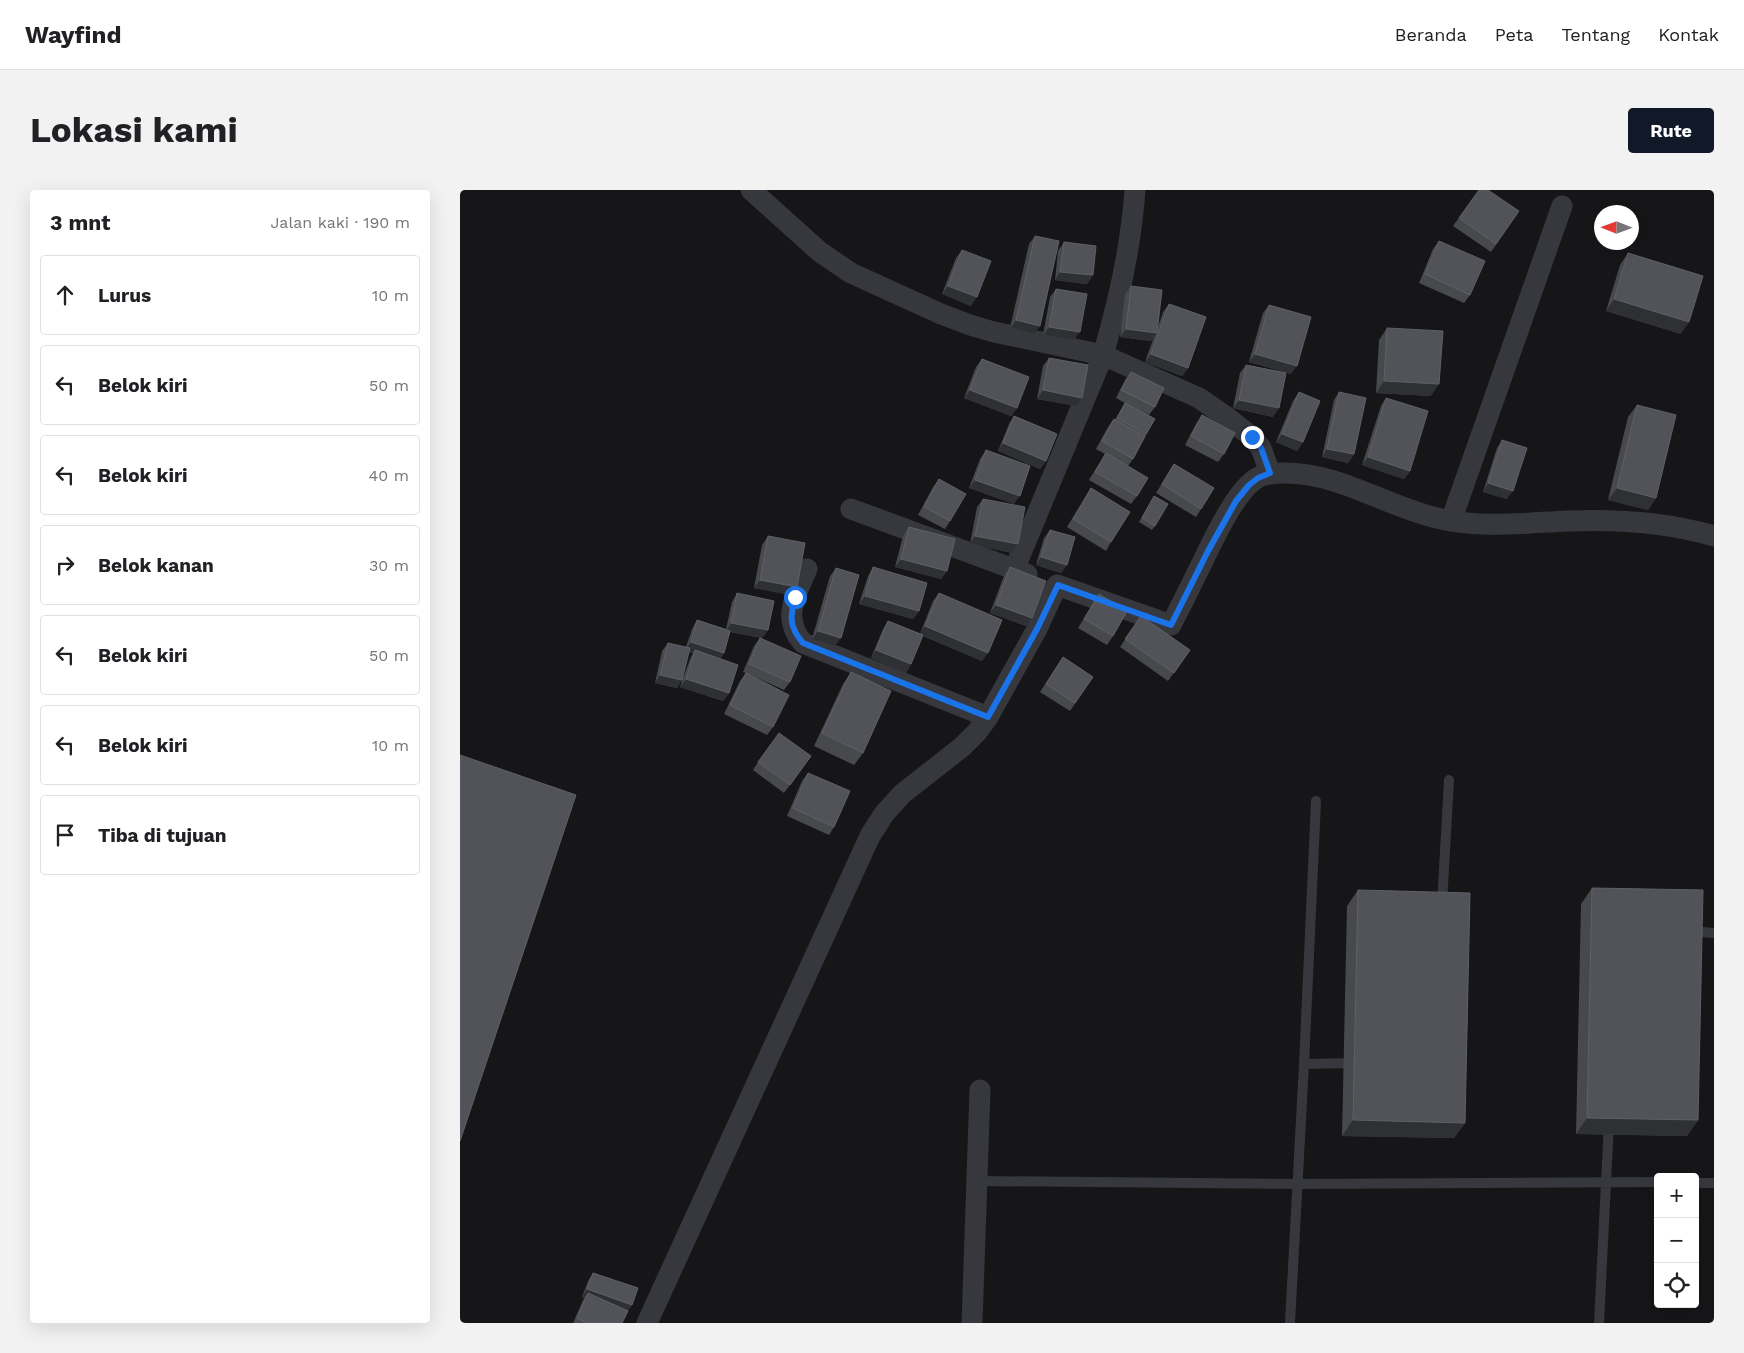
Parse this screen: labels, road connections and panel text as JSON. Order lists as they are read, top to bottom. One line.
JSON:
{"north":"left","page":{"header":"Wayfind","nav":["Beranda","Peta","Tentang","Kontak"],"buttons":"Rute","title":"Lokasi kami","heading":["3 mnt","Jalan kaki · 190 m"],"list":[["Lurus","10 m"],["Belok kiri","50 m"],["Belok kiri","40 m"],["Belok kanan","30 m"],["Belok kiri","50 m"],["Belok kiri","10 m"],"Tiba di tujuan"],"map_buttons":["+","−"]}}
